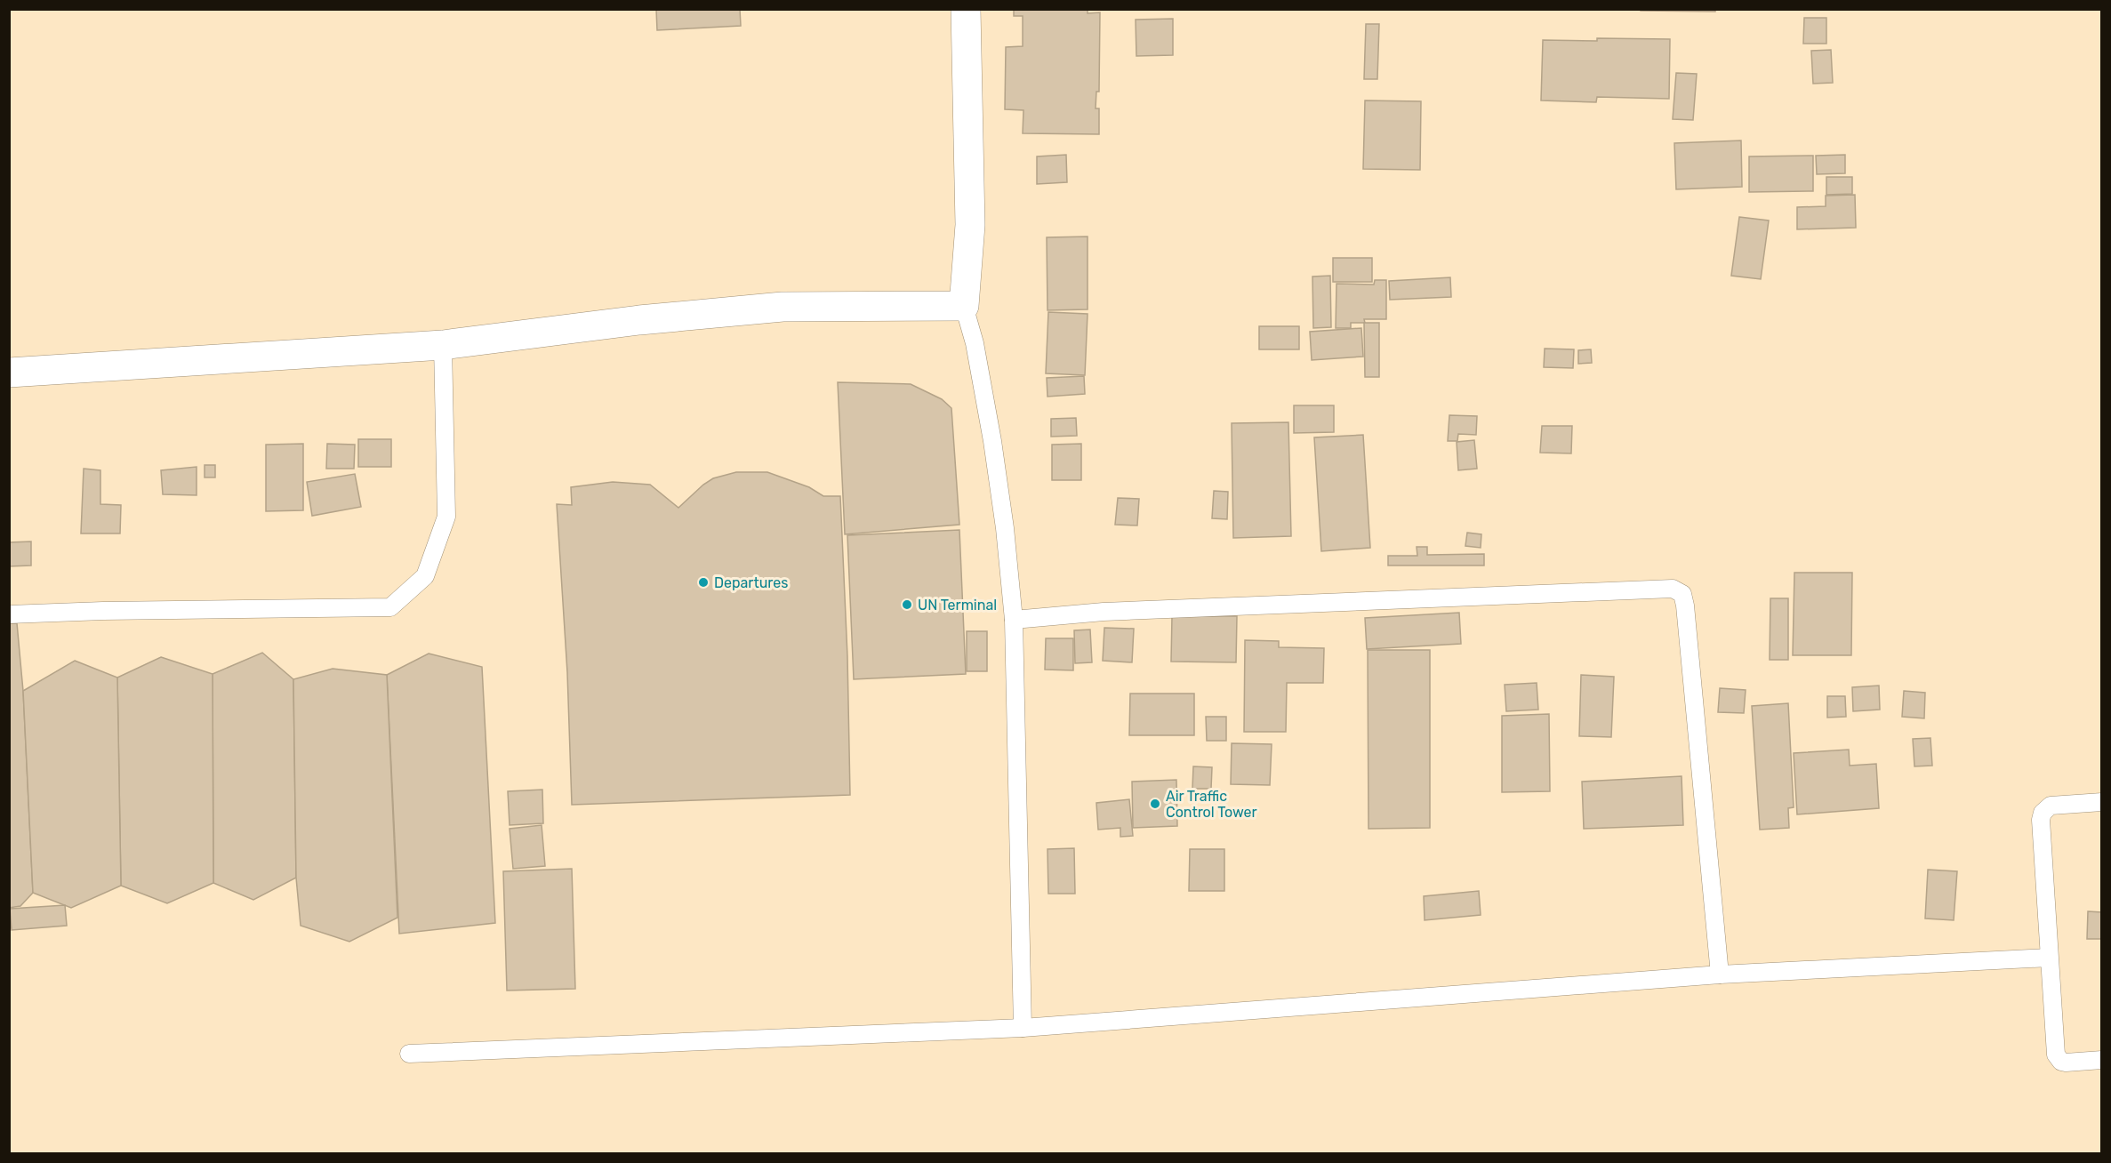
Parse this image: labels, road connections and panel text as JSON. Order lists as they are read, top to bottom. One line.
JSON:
{"places":["Departures","UN Terminal","Air Traffic Control Tower"]}
